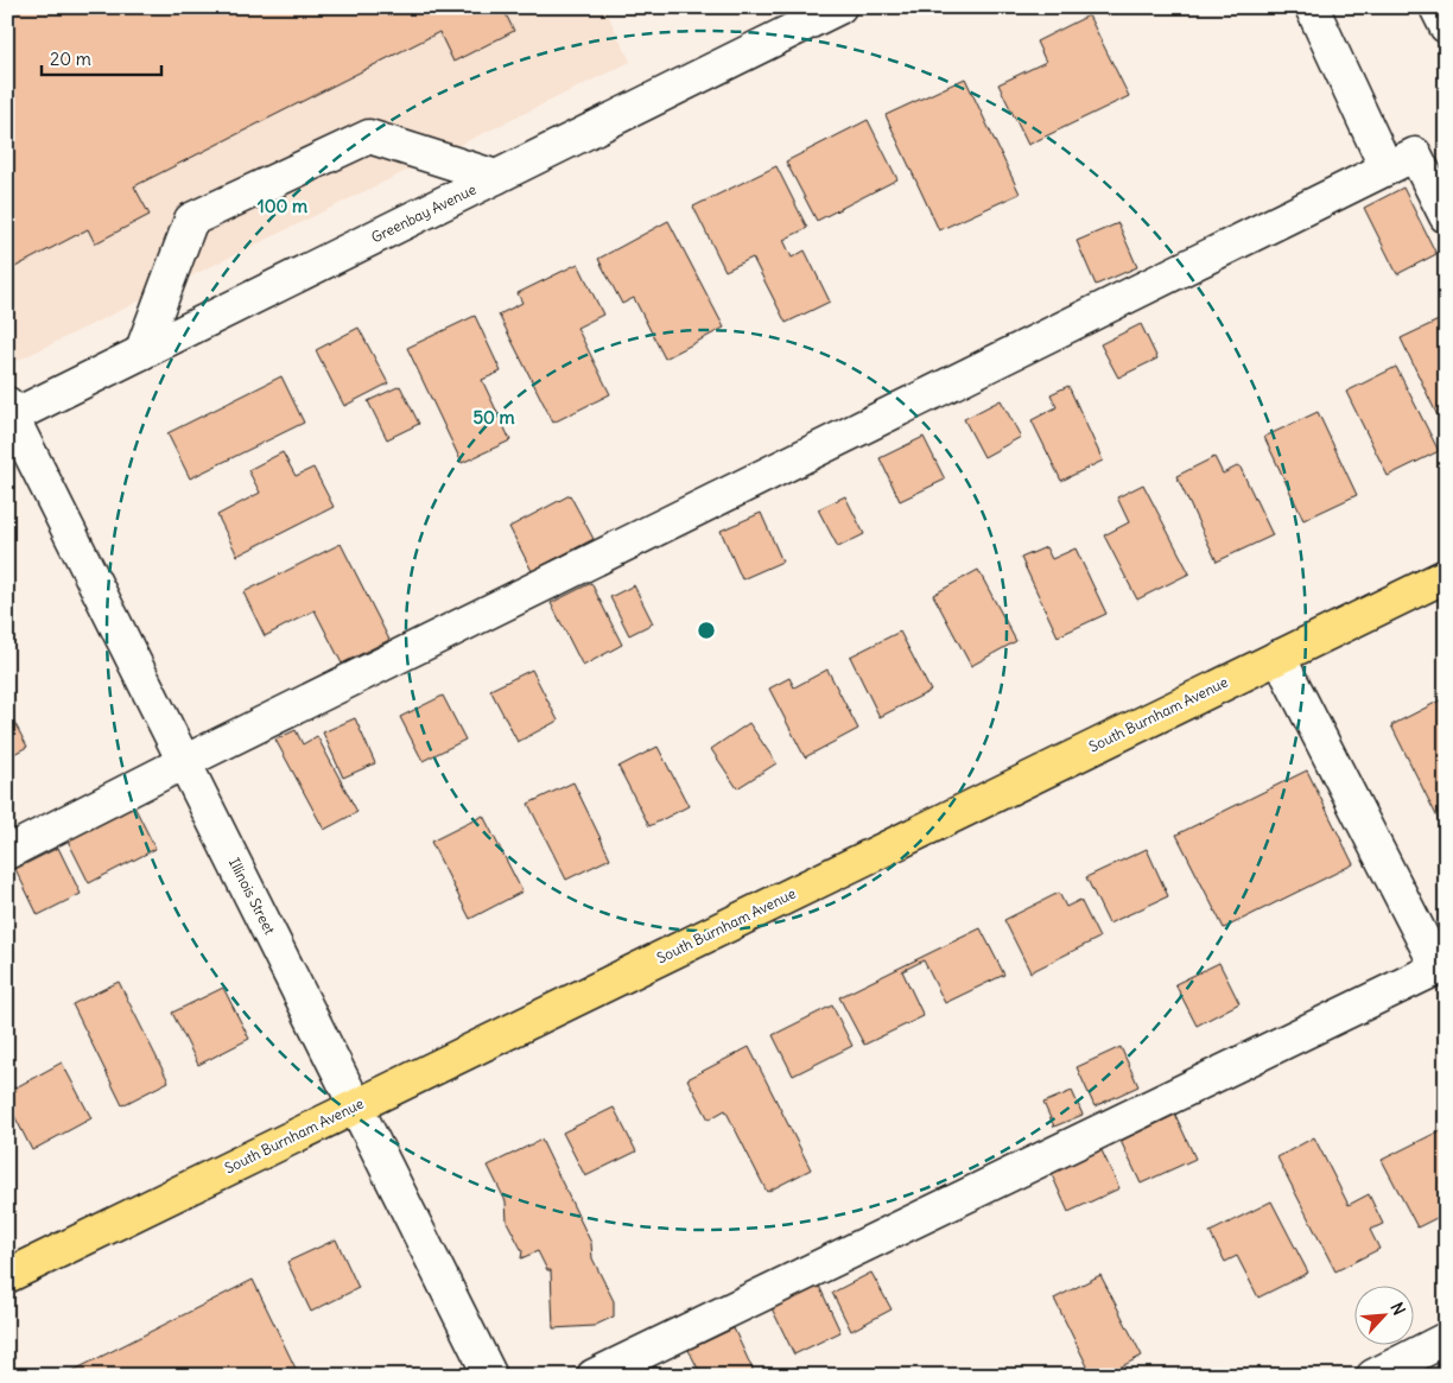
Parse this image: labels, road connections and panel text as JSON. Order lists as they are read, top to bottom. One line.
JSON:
{"streets":{"main road":["South Burnham Avenue"],"street":["Greenbay Avenue","Illinois Street"]},"crossings":[["Greenbay Avenue","Illinois Street"],["South Burnham Avenue","Illinois Street"]],"scale_bar":"20 m","north":"top right","rings":["100 m","50 m"]}
